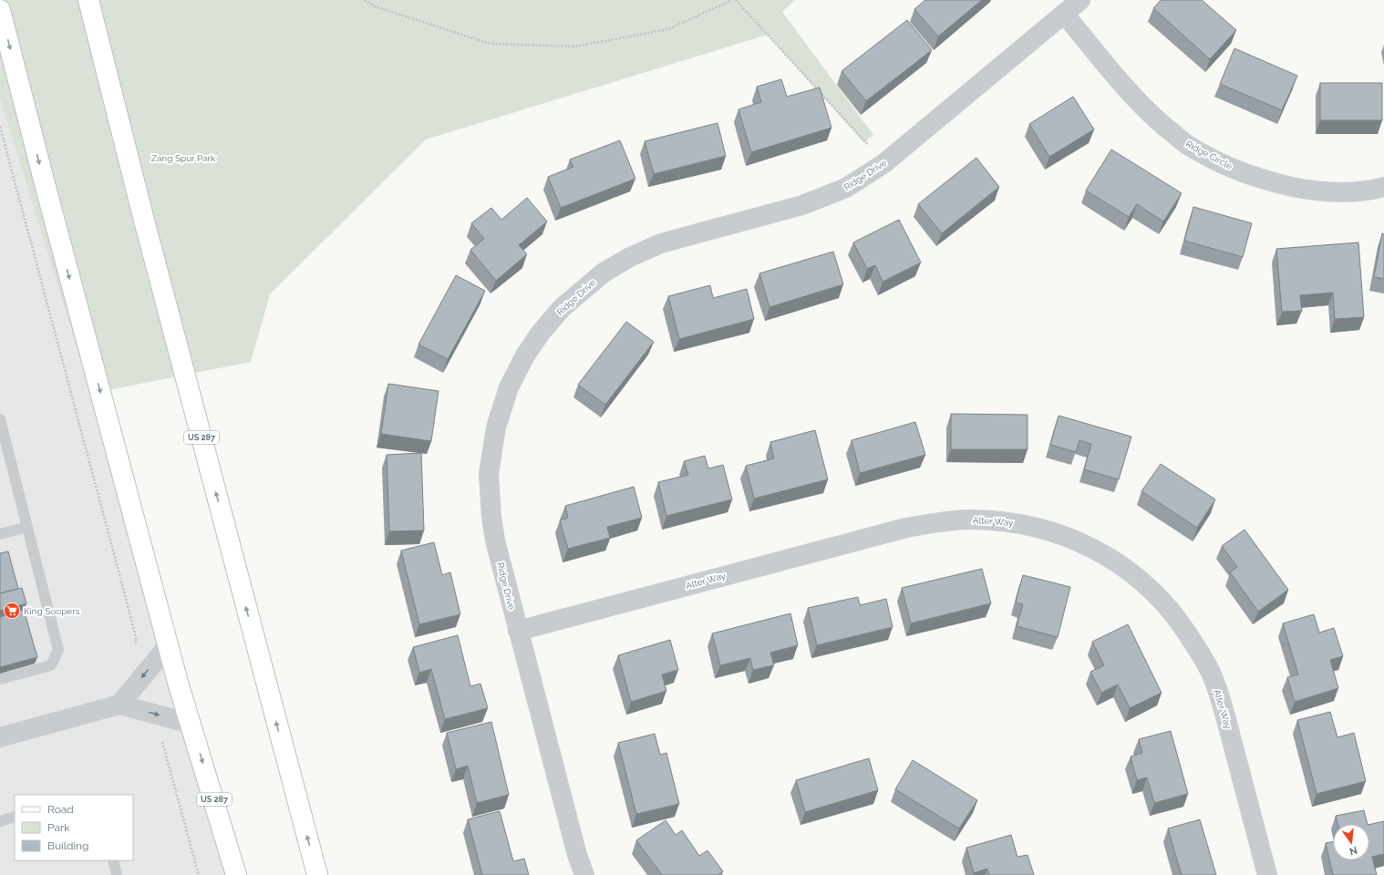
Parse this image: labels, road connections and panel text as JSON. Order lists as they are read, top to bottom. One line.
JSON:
{"streets":{"main road":["US 287"],"street":["Ridge Circle","Ridge Drive","Alter Way"]},"crossings":[["Ridge Circle","Ridge Drive"],["Ridge Drive","Alter Way"]],"parks":["Zang Spur Park"],"places":{"supermarket":["King Soopers"]},"legend":["Road","Park","Building"],"north":"bottom"}
